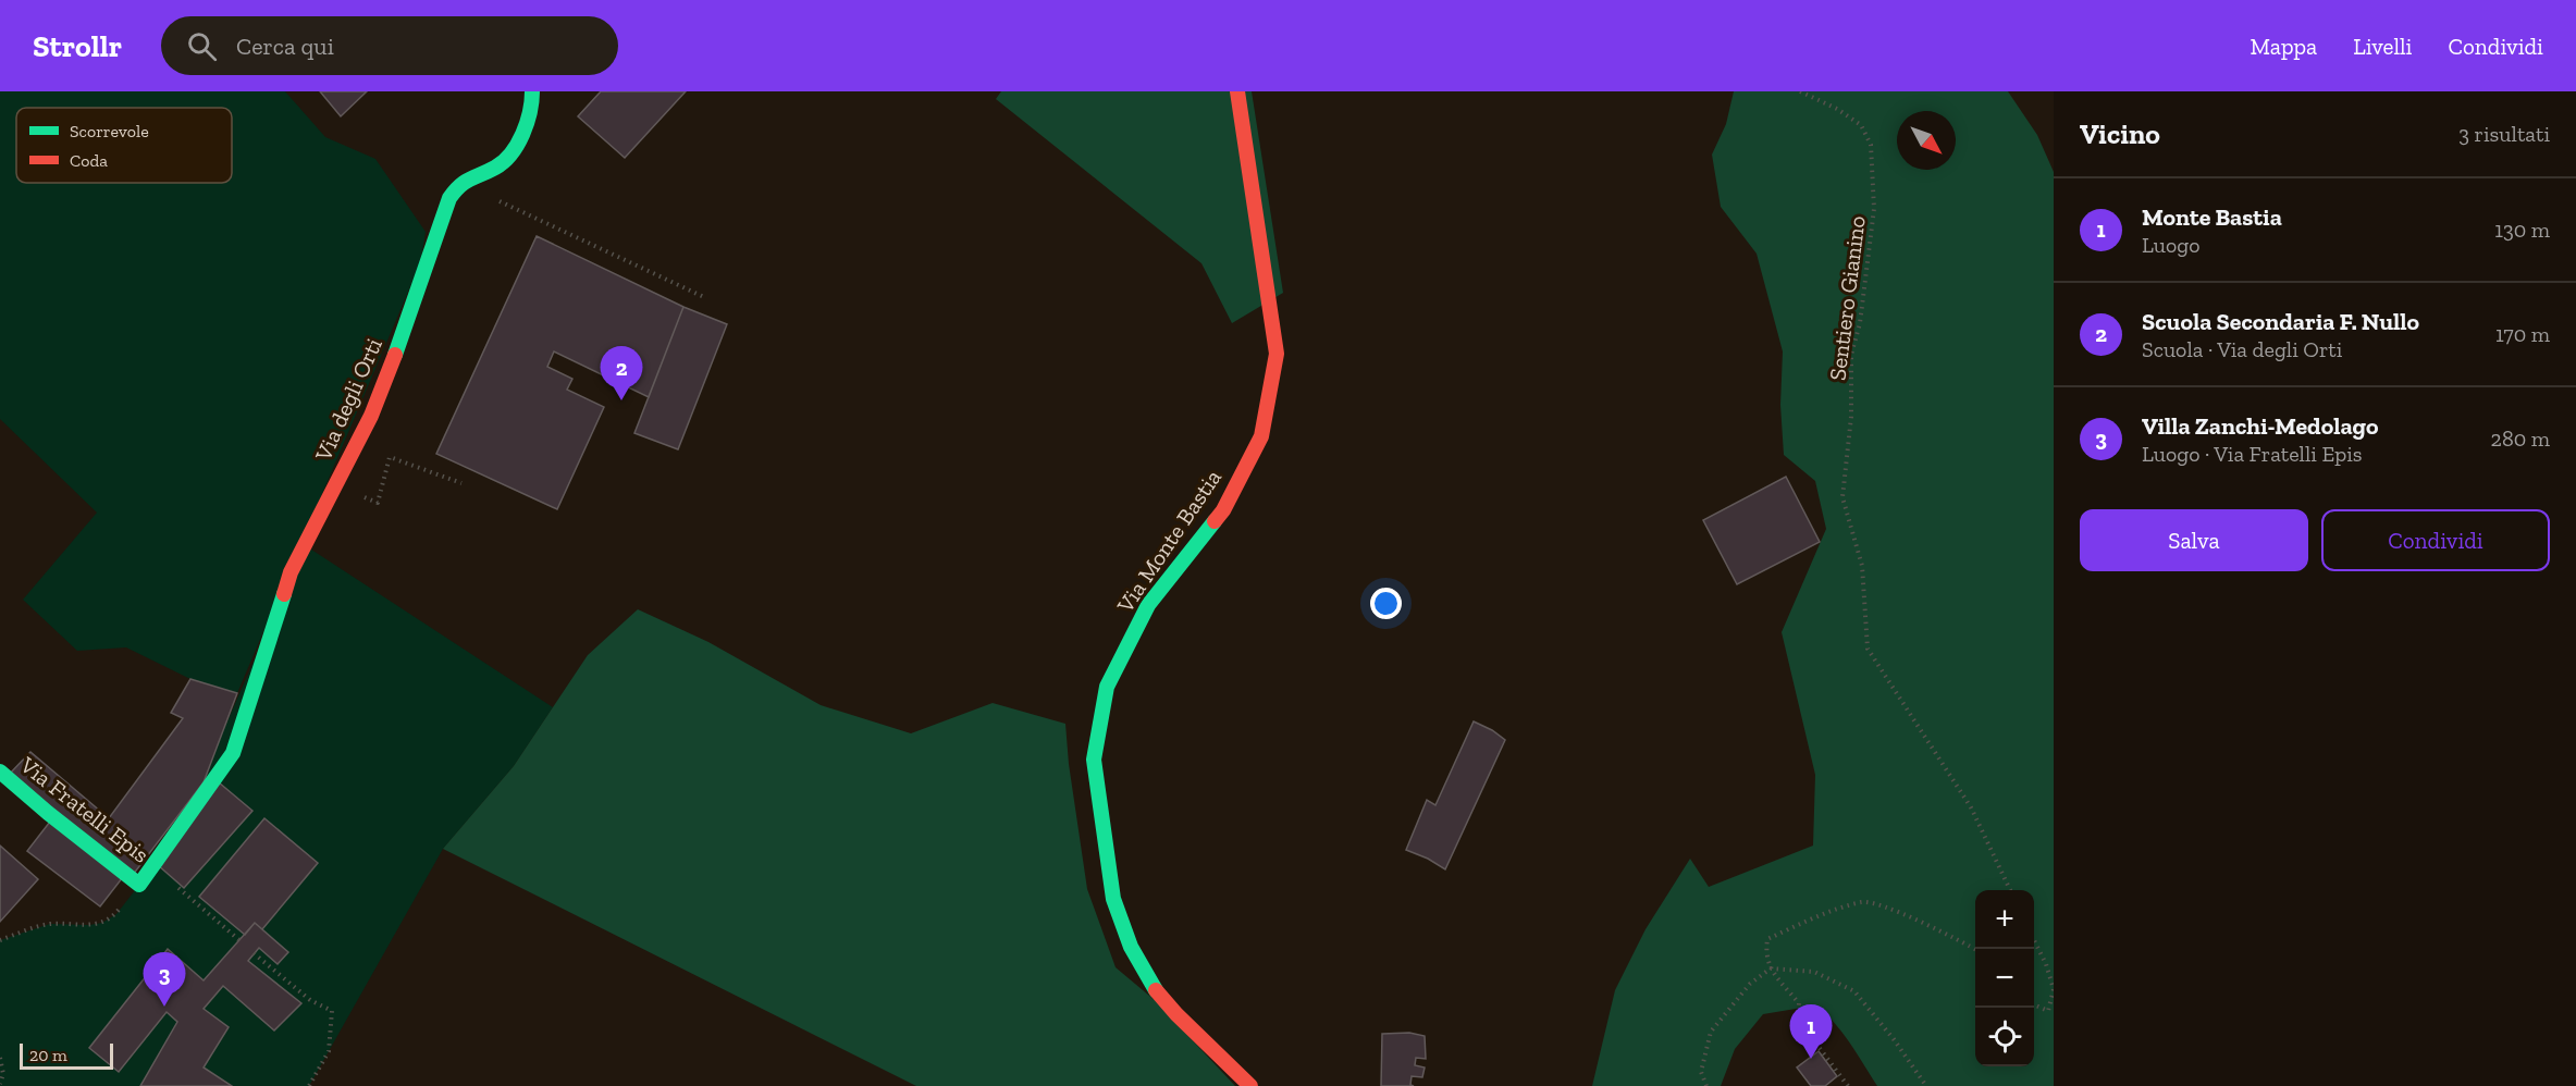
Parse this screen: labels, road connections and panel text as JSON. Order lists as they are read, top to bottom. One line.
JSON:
{"streets":{"street":["Via degli Orti","Via Monte Bastia","Via Fratelli Epis"],"path":["Sentiero Gianino"]},"crossings":[["Via degli Orti","Via Fratelli Epis"]],"legend":["Scorrevole","Coda"],"scale_bar":"20 m","north":"bottom right","page":{"header":"Strollr","search":"Cerca qui","nav":["Mappa","Livelli","Condividi"],"heading":["Vicino","3 risultati"],"list":[{"mark":"1","name":"Monte Bastia","note":"Luogo","value":"130 m"},{"mark":"2","name":"Scuola Secondaria F. Nullo","note":"Scuola · Via degli Orti","value":"170 m"},{"mark":"3","name":"Villa Zanchi-Medolago","note":"Luogo · Via Fratelli Epis","value":"280 m"}],"pins":["2","3","1"],"buttons":["Salva","Condividi"],"map_buttons":["+","−"],"scale":"20 m"}}
